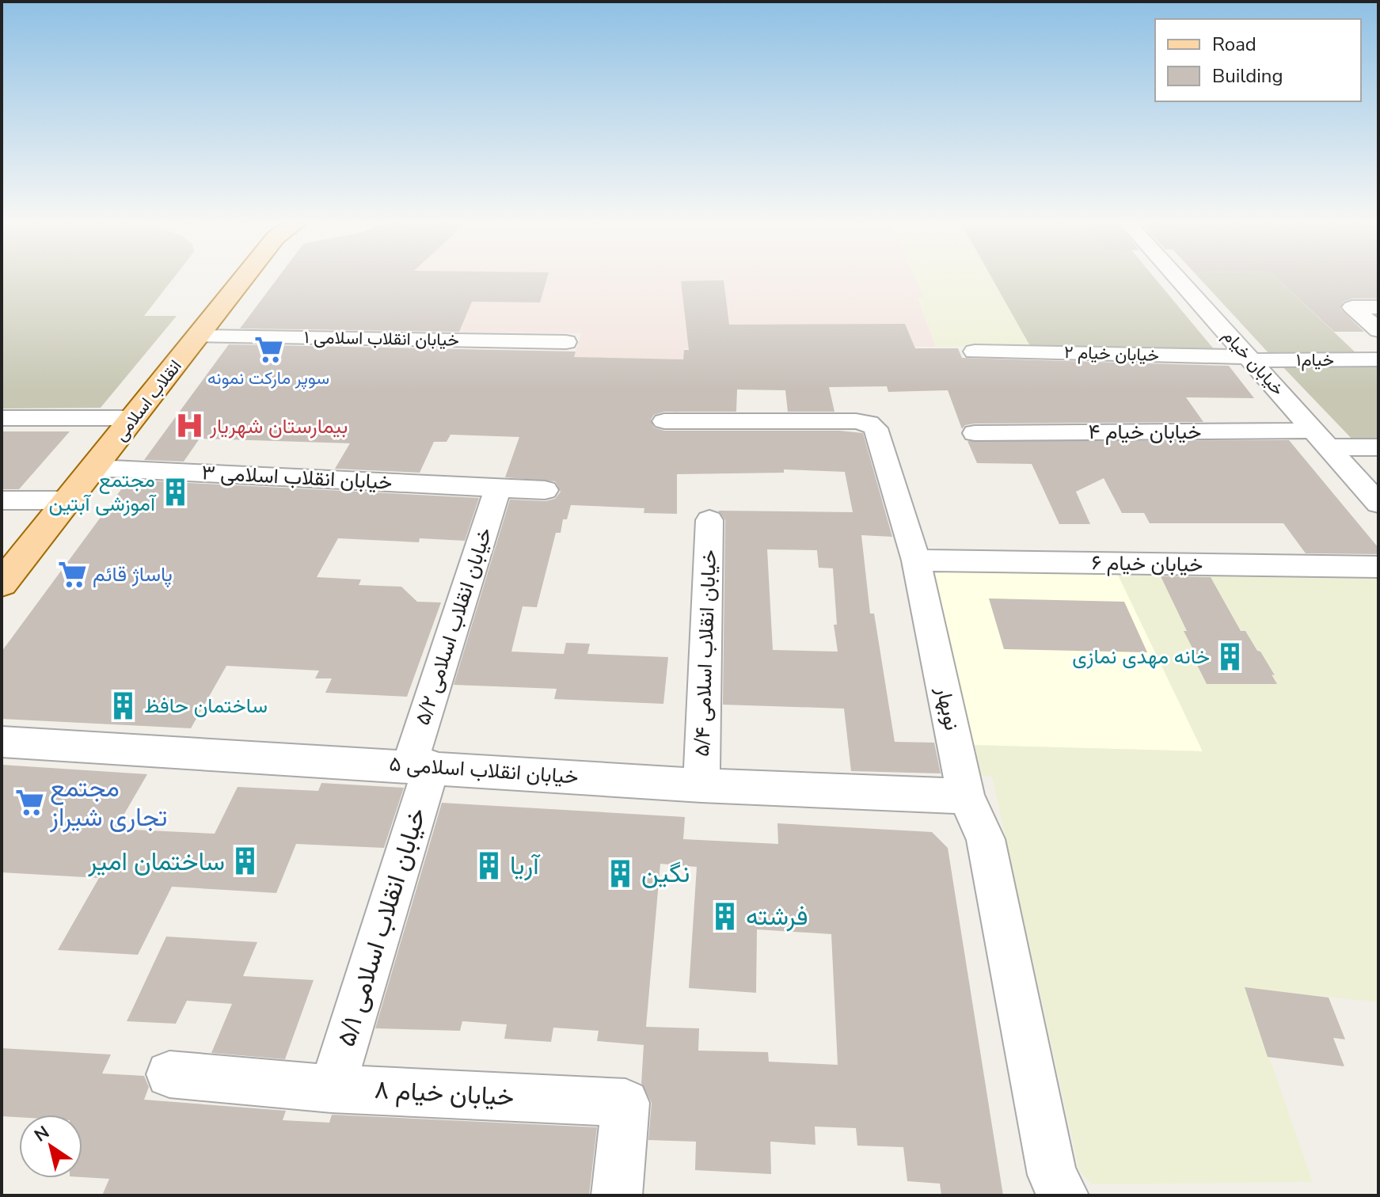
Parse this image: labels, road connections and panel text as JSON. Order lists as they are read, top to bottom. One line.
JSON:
{"streets":{"main road":["انقلاب اسلامی"],"street":["خیابان انقلاب اسلامی ۱","خیابان خیام ۲","۱خیام","خیابان خیام","خیابان خیام ۴","خیابان انقلاب اسلامی ۳","خیابان خیام ۶","خیابان انقلاب اسلامی ۵/۲","خیابان انقلاب اسلامی ۵/۴","نوبهار","خیابان انقلاب اسلامی ۵","خیابان انقلاب اسلامی ۵/۱","خیابان خیام ۸"]},"crossings":[["خیابان انقلاب اسلامی ۱","انقلاب اسلامی"],["خیابان خیام ۲","۱خیام"],["خیابان خیام ۲","خیابان خیام"],["۱خیام","خیابان خیام"],["خیابان خیام","خیابان خیام ۴"],["انقلاب اسلامی","خیابان انقلاب اسلامی ۳"],["خیابان انقلاب اسلامی ۳","خیابان انقلاب اسلامی ۵/۲"],["خیابان خیام ۶","نوبهار"],["خیابان انقلاب اسلامی ۵/۲","خیابان انقلاب اسلامی ۵"],["خیابان انقلاب اسلامی ۵/۲","خیابان انقلاب اسلامی ۵/۱"],["خیابان انقلاب اسلامی ۵/۴","خیابان انقلاب اسلامی ۵"],["نوبهار","خیابان انقلاب اسلامی ۵"],["خیابان انقلاب اسلامی ۵","خیابان انقلاب اسلامی ۵/۱"],["خیابان انقلاب اسلامی ۵/۱","خیابان خیام ۸"]],"places":{"supermarket":["سوپر مارکت نمونه","پاساژ قائم","مجتمع تجاری شیراز"],"hospital":["بیمارستان شهریار"],"building":["مجتمع آموزشی آبتین","خانه مهدی نمازی","ساختمان حافظ","ساختمان امیر","آریا","نگین","فرشته"]},"legend":["Road","Building"],"north":"top left"}
